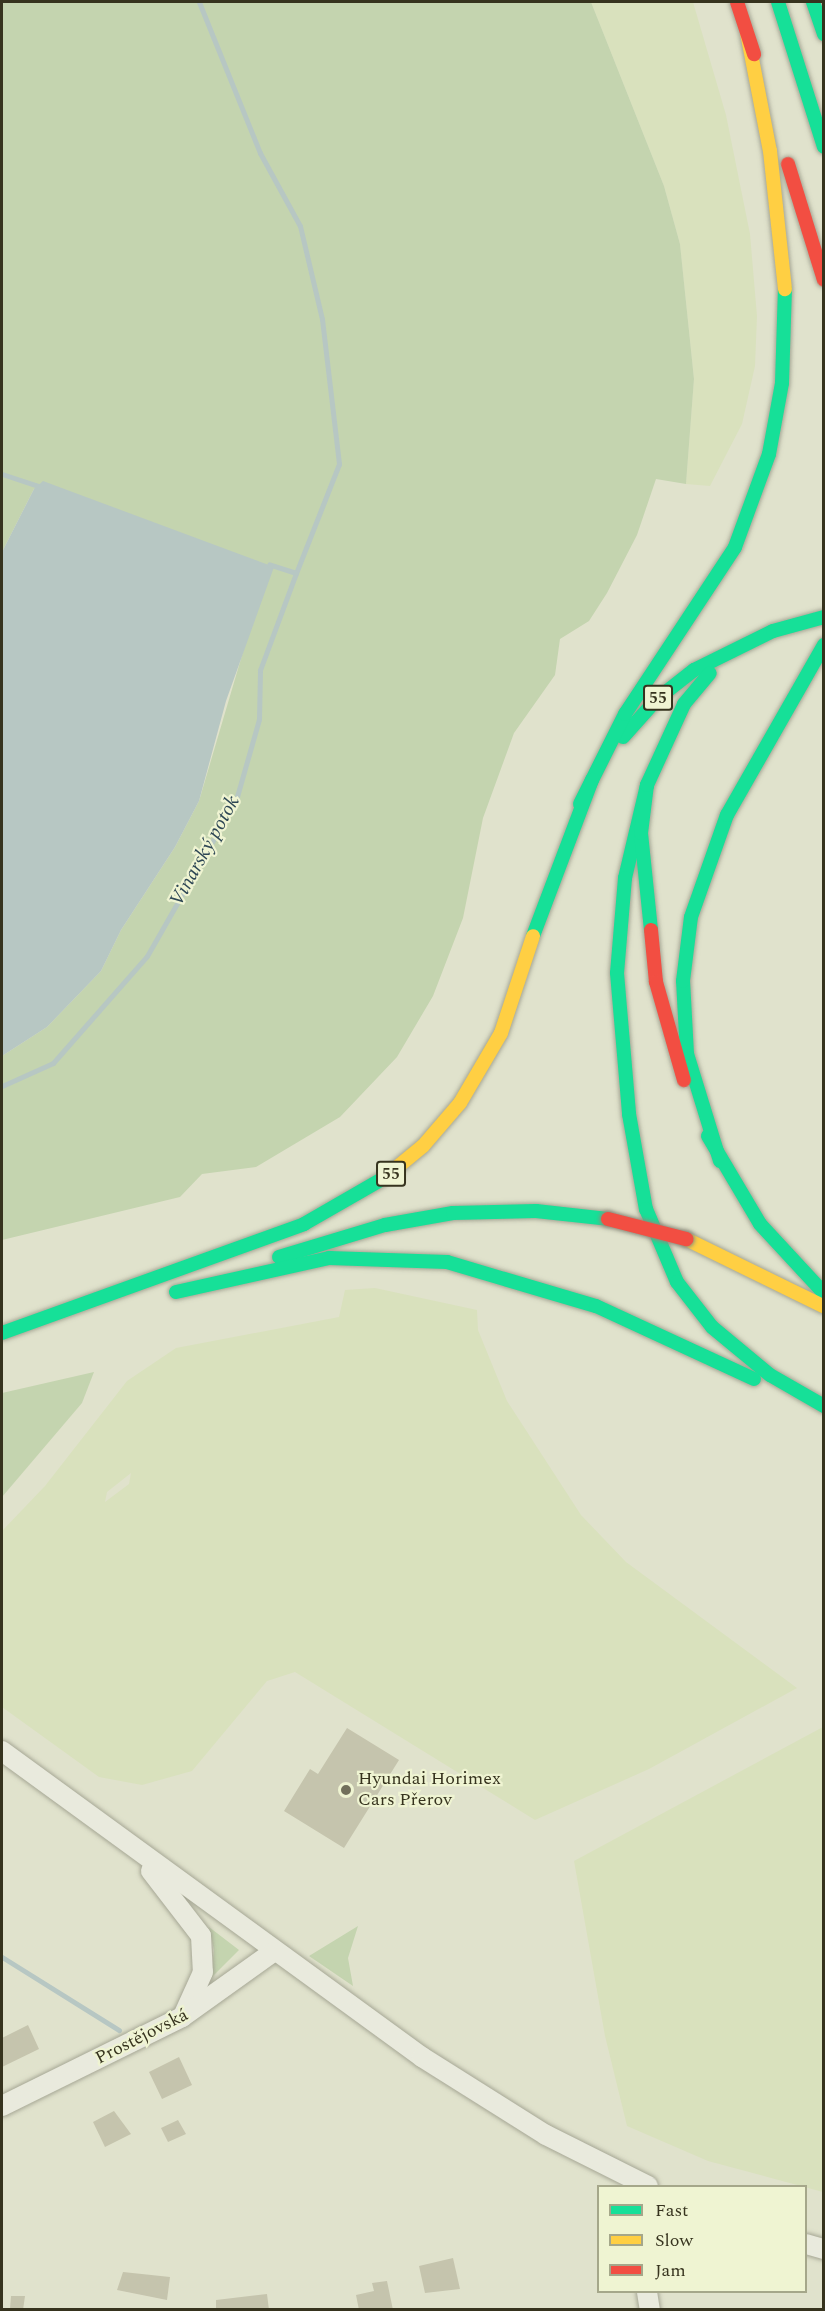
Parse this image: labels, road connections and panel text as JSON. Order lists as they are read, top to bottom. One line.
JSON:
{"streets":{"main road":["55"],"street":["Prostějovská"]},"water":["Vinarský potok"],"places":["Hyundai Horimex Cars Přerov"],"legend":["Fast","Slow","Jam"]}
